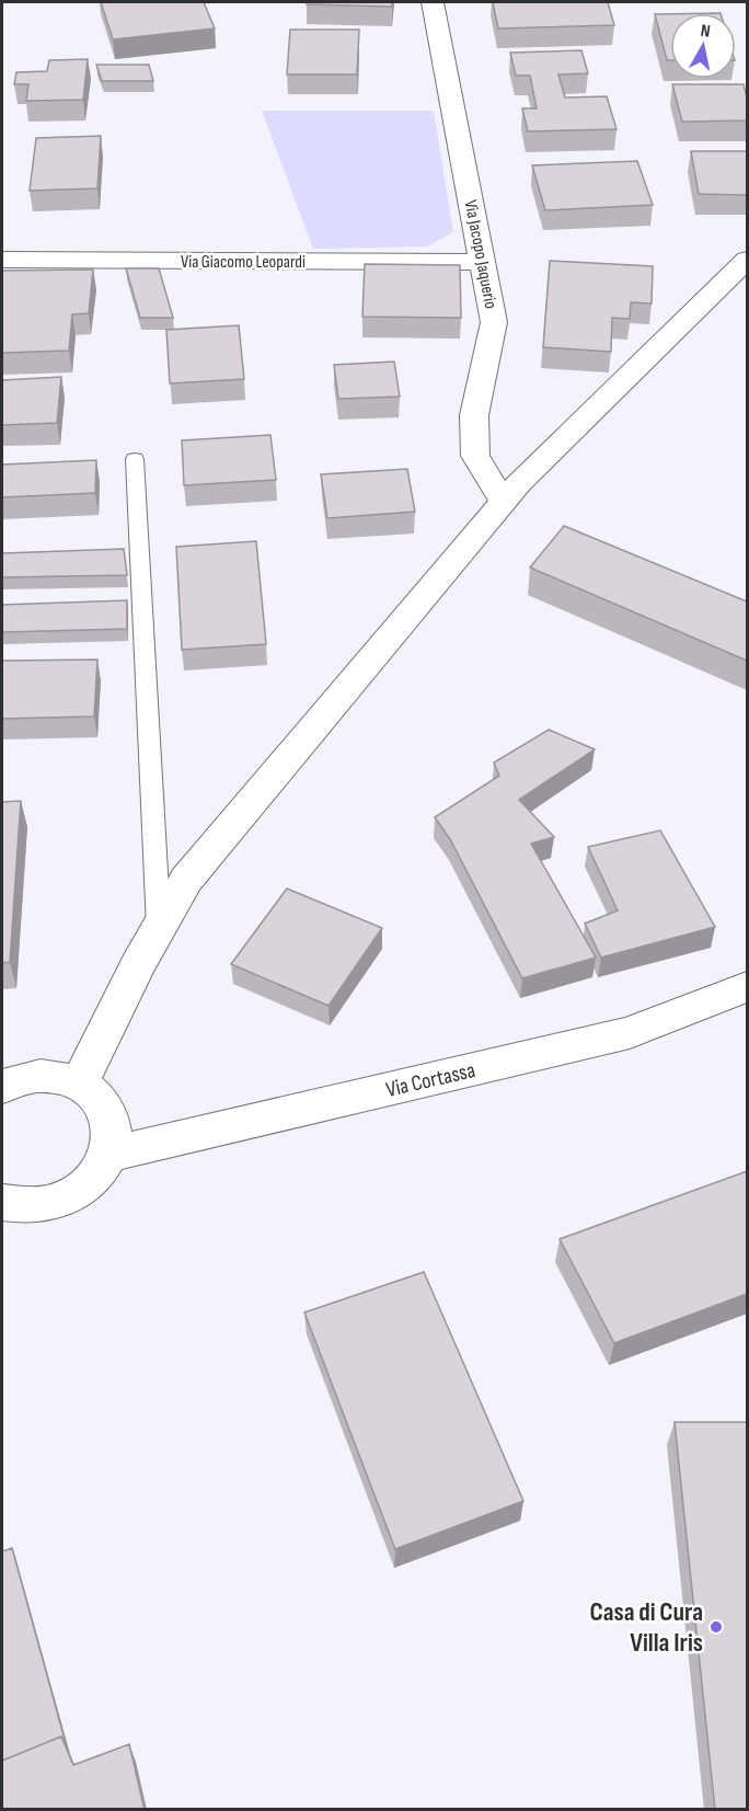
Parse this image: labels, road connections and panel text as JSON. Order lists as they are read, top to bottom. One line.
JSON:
{"streets":{"street":["Via Jacopo Jaquerio","Via Giacomo Leopardi","Via Cortassa"]},"crossings":[["Via Jacopo Jaquerio","Via Giacomo Leopardi"]],"places":["Casa di Cura Villa Iris"],"north":"top"}
